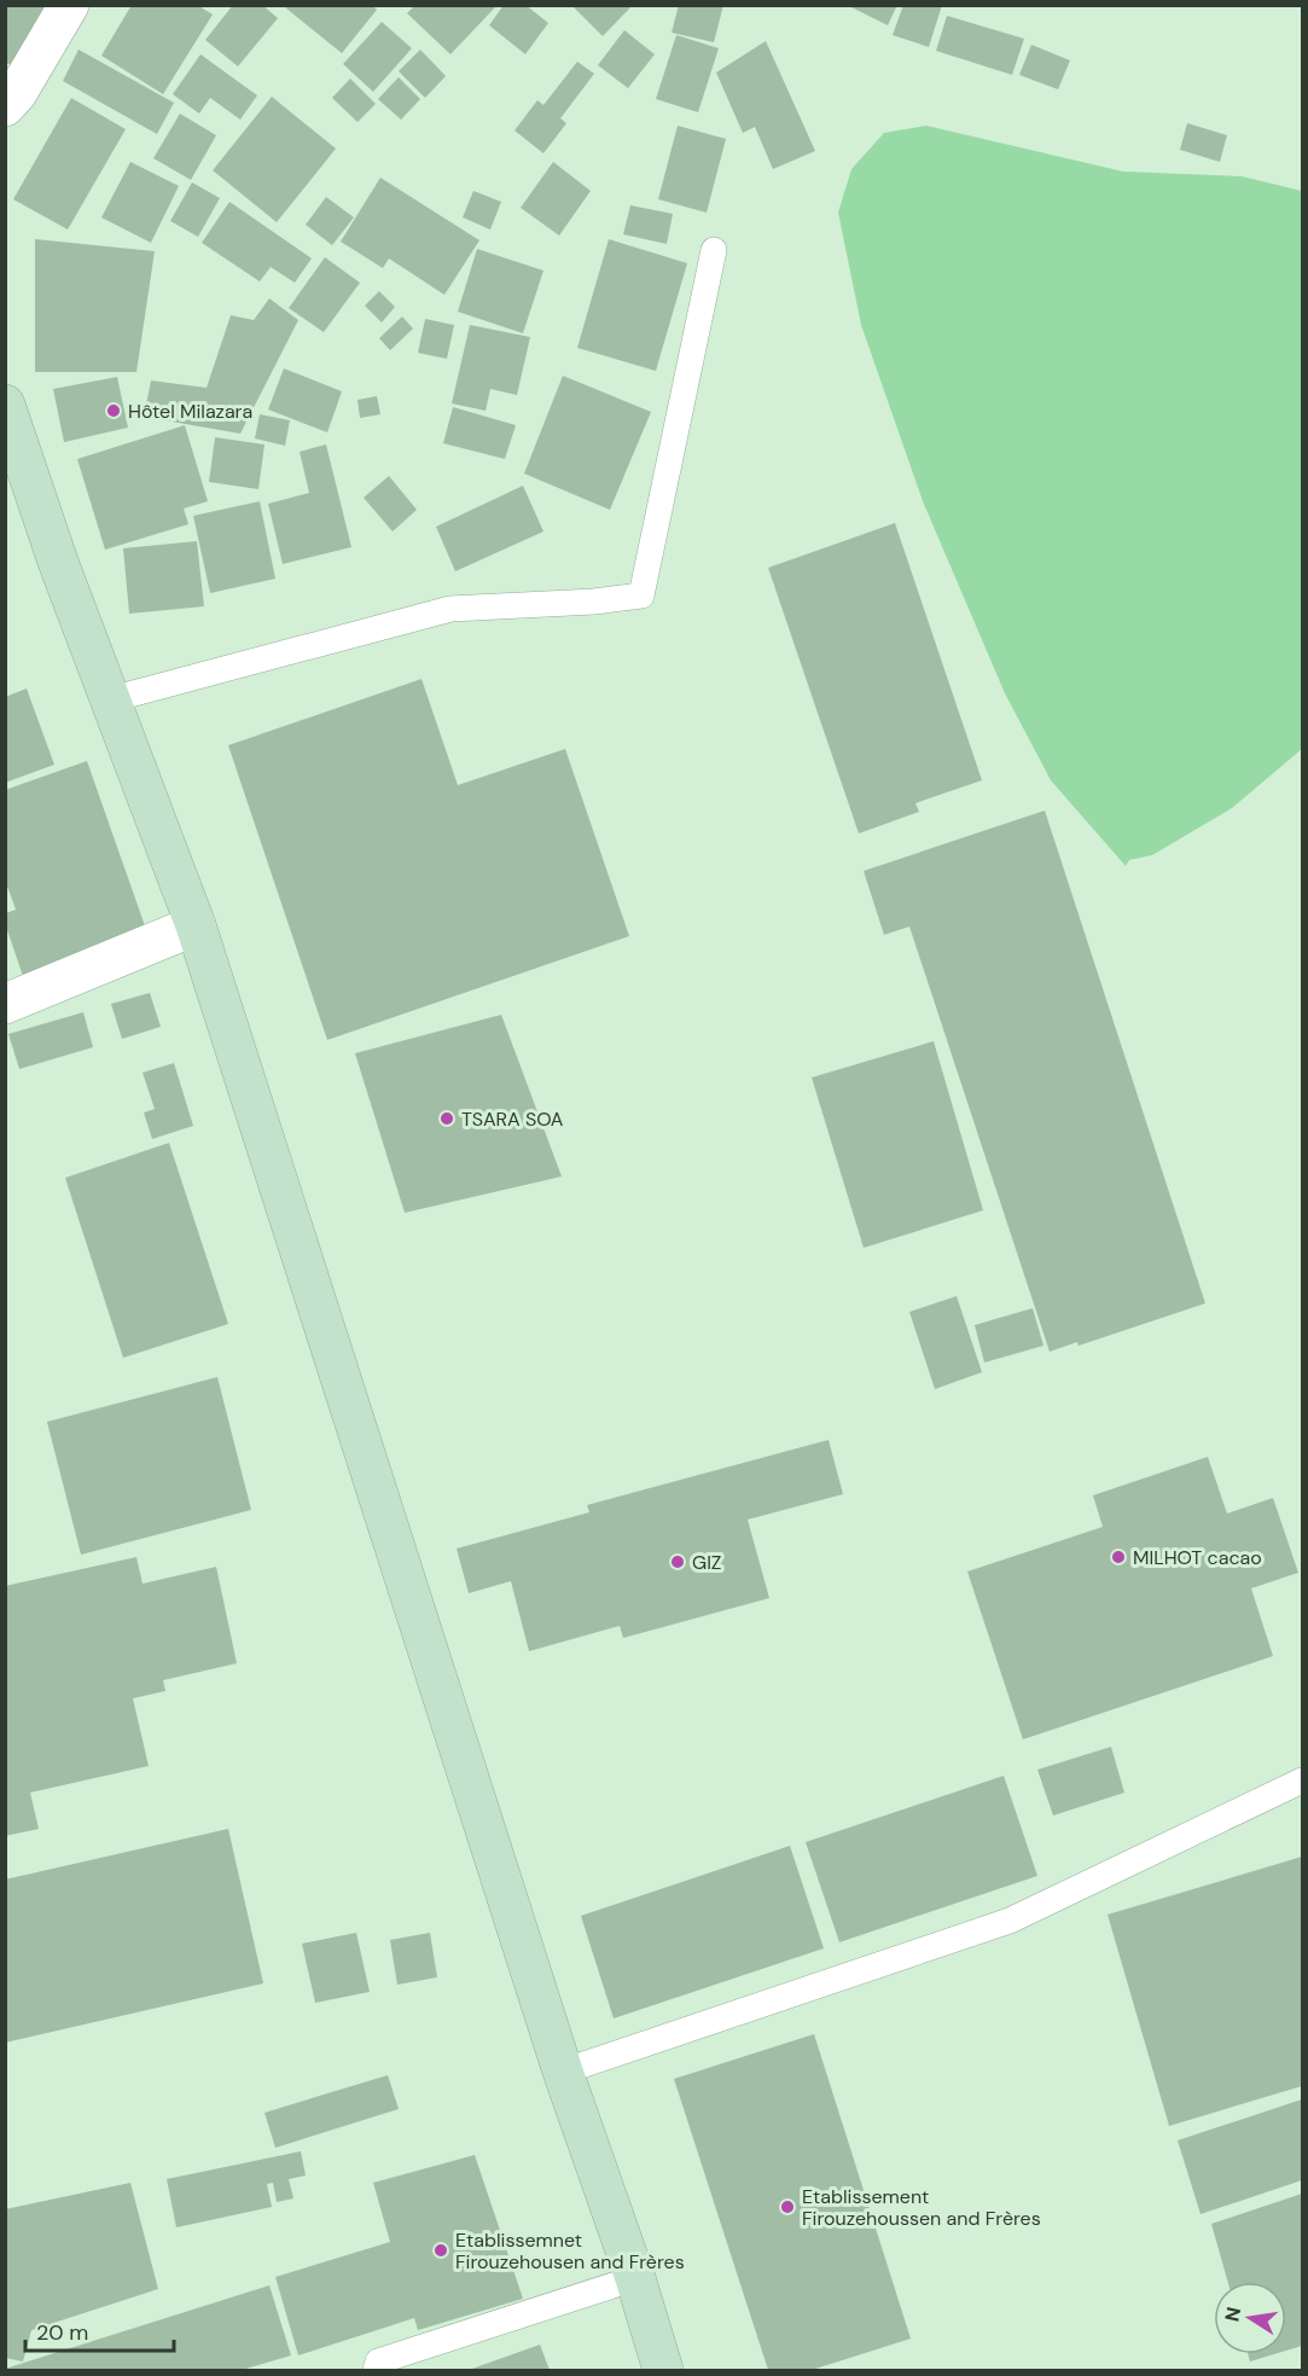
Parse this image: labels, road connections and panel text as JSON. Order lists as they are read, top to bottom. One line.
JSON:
{"places":["Hôtel Milazara","TSARA SOA","MILHOT cacao","GIZ","Etablissement Firouzehoussen and Frères","Etablissemnet Firouzehousen and Frères"],"scale_bar":"20 m","north":"left"}
